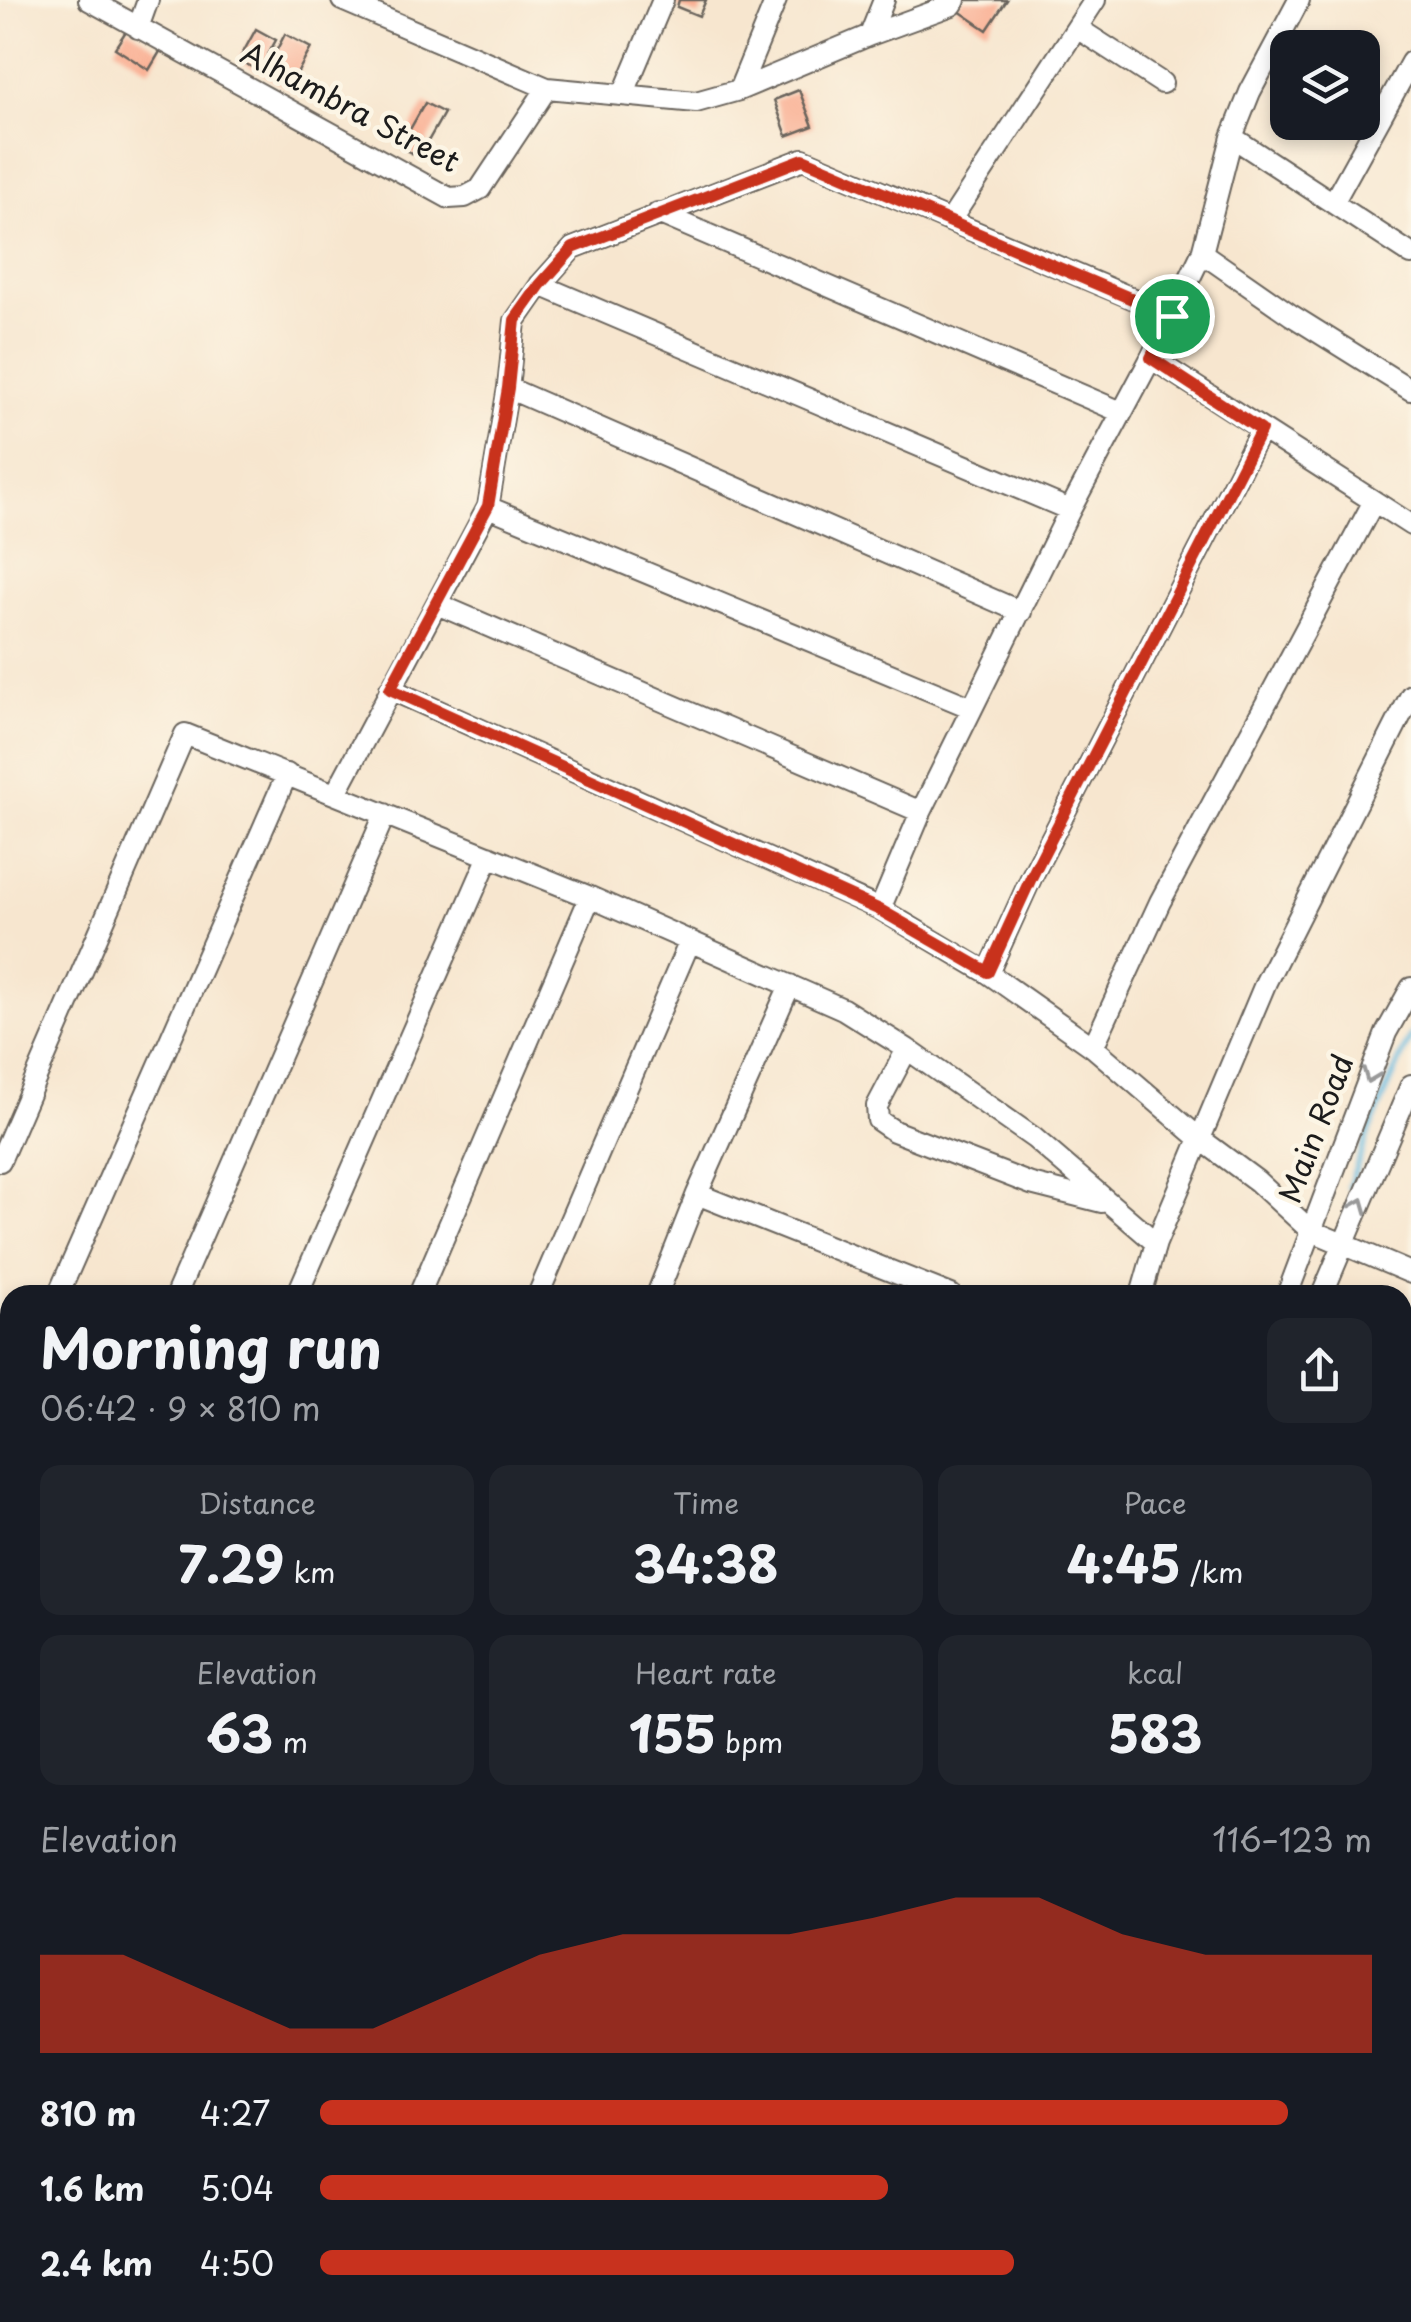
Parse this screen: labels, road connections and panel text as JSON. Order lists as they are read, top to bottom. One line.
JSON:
{"streets":{"street":["Alhambra Street","Main Road"]},"page":{"heading":["Morning run","06:42 · 9 × 810 m"],"stats":[["Distance","7.29 km"],["Time","34:38"],["Pace","4:45 /km"],["Elevation","63 m"],["Heart rate","155 bpm"],["kcal","583"]],"chart":["Elevation","116–123 m"],"list":[{"name":"810 m","note":"4:27"},{"name":"1.6 km","note":"5:04"},{"name":"2.4 km","note":"4:50"}]}}
